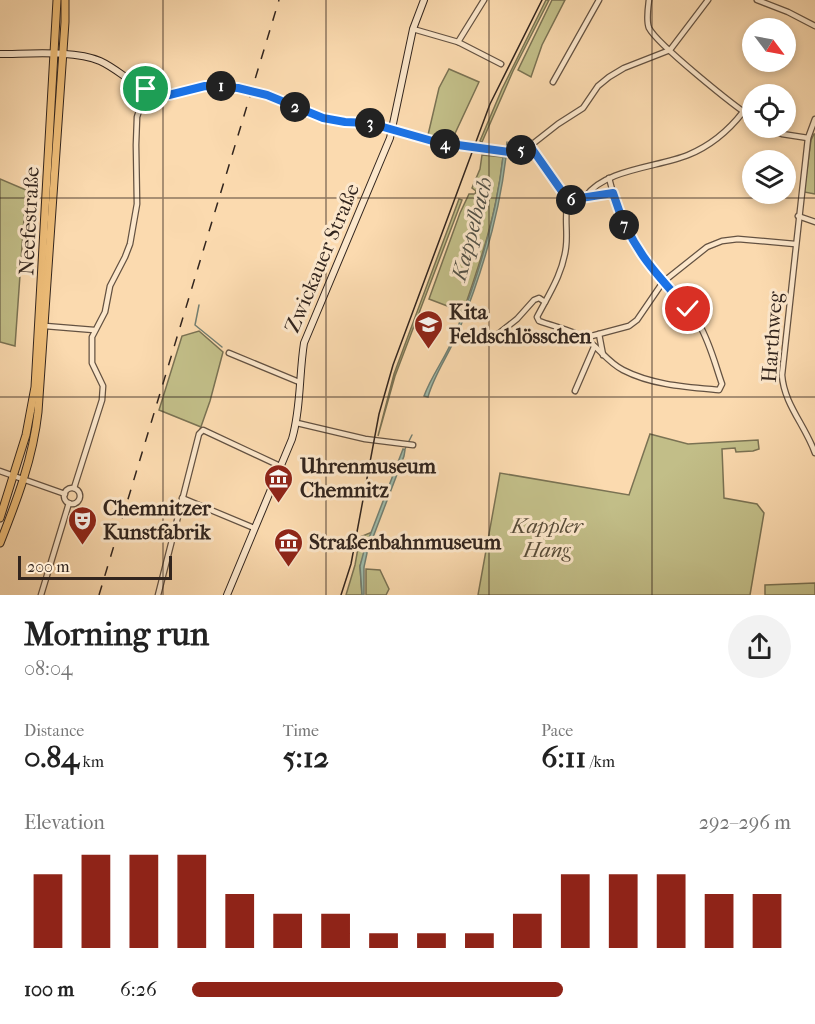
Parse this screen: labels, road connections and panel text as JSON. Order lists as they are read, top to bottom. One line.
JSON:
{"streets":{"main road":["Neefestraße","Zwickauer Straße"],"street":["Harthweg"]},"water":["Kappelbach"],"parks":["Kappler Hang"],"places":{"school or university":["Kita Feldschlösschen"],"museum":["Uhrenmuseum Chemnitz","Straßenbahnmuseum"],"theatre":["Chemnitzer Kunstfabrik"]},"scale_bar":"200 m","north":"bottom right","page":{"pins":["1","2","3","4","5","6","7"],"scale":"200 m","heading":["Morning run","08:04"],"stats":[["Distance","0.84 km"],["Time","5:12"],["Pace","6:11 /km"]],"chart":["Elevation","292–296 m"],"list":[{"name":"100 m","note":"6:26"}]}}
